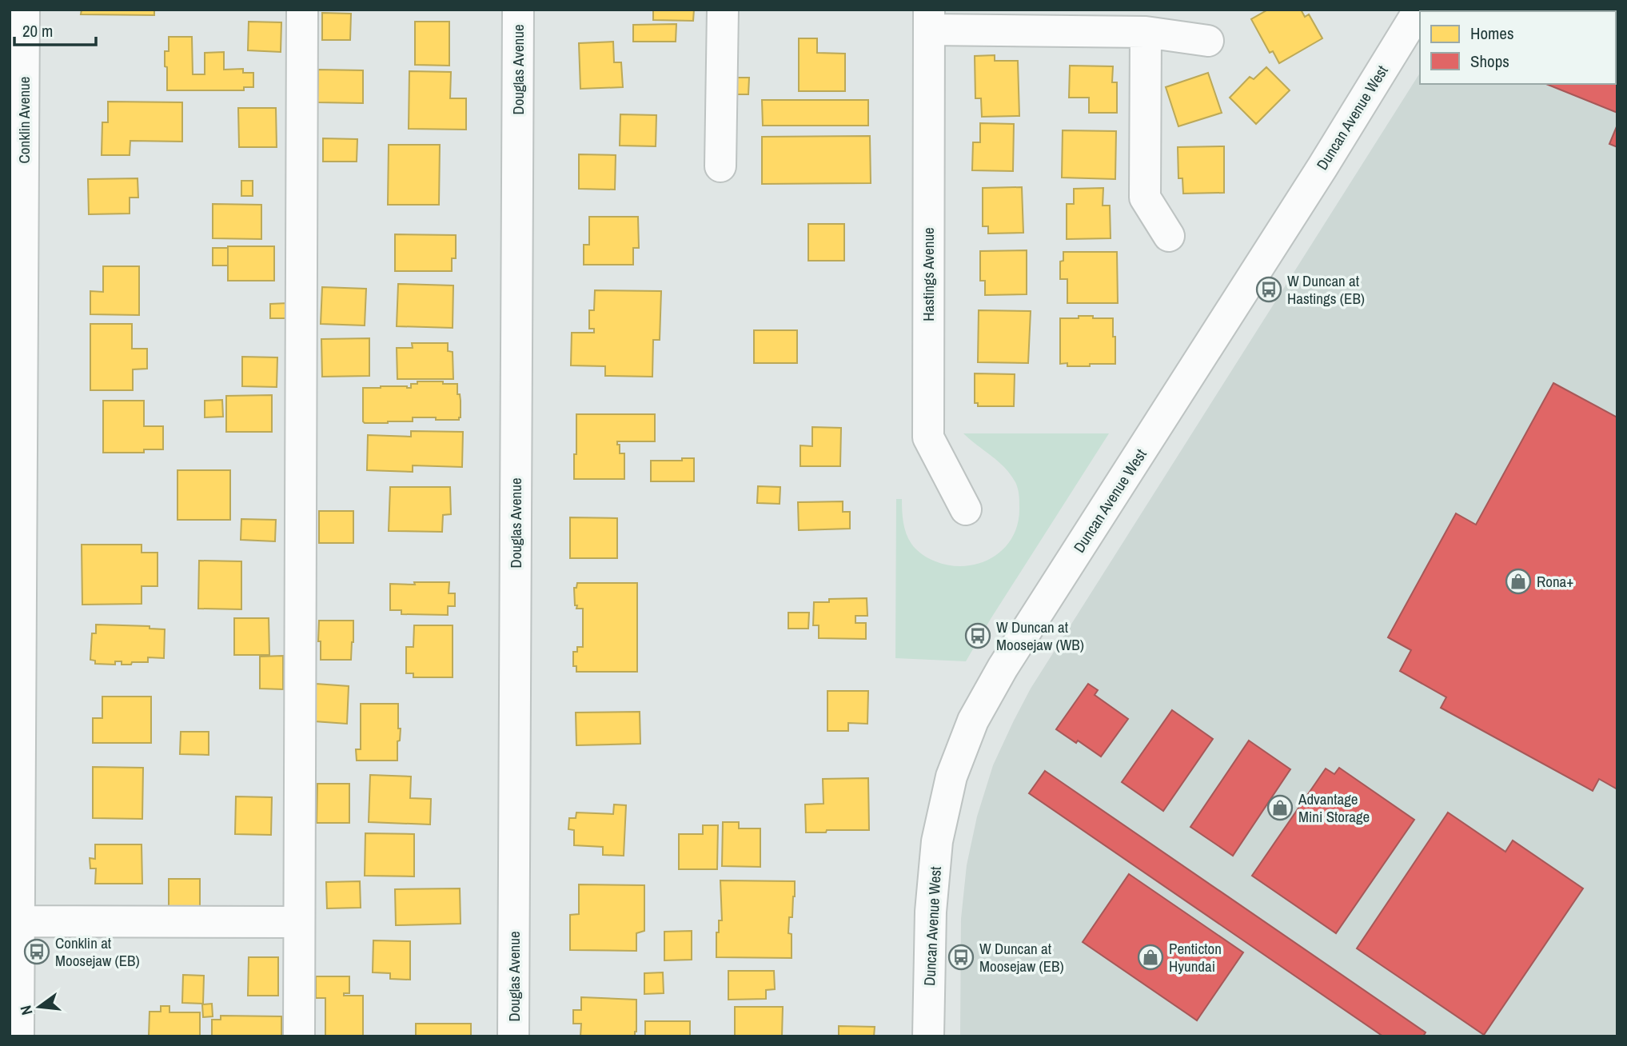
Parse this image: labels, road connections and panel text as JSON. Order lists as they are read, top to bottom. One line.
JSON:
{"streets":{"street":["Douglas Avenue","Duncan Avenue West","Conklin Avenue","Hastings Avenue"]},"places":{"bus stop":["W Duncan at Hastings (EB)","W Duncan at Moosejaw (WB)","Conklin at Moosejaw (EB)","W Duncan at Moosejaw (EB)"],"shop":["Rona+","Advantage Mini Storage","Penticton Hyundai"]},"legend":["Homes","Shops"],"scale_bar":"20 m","north":"left"}
